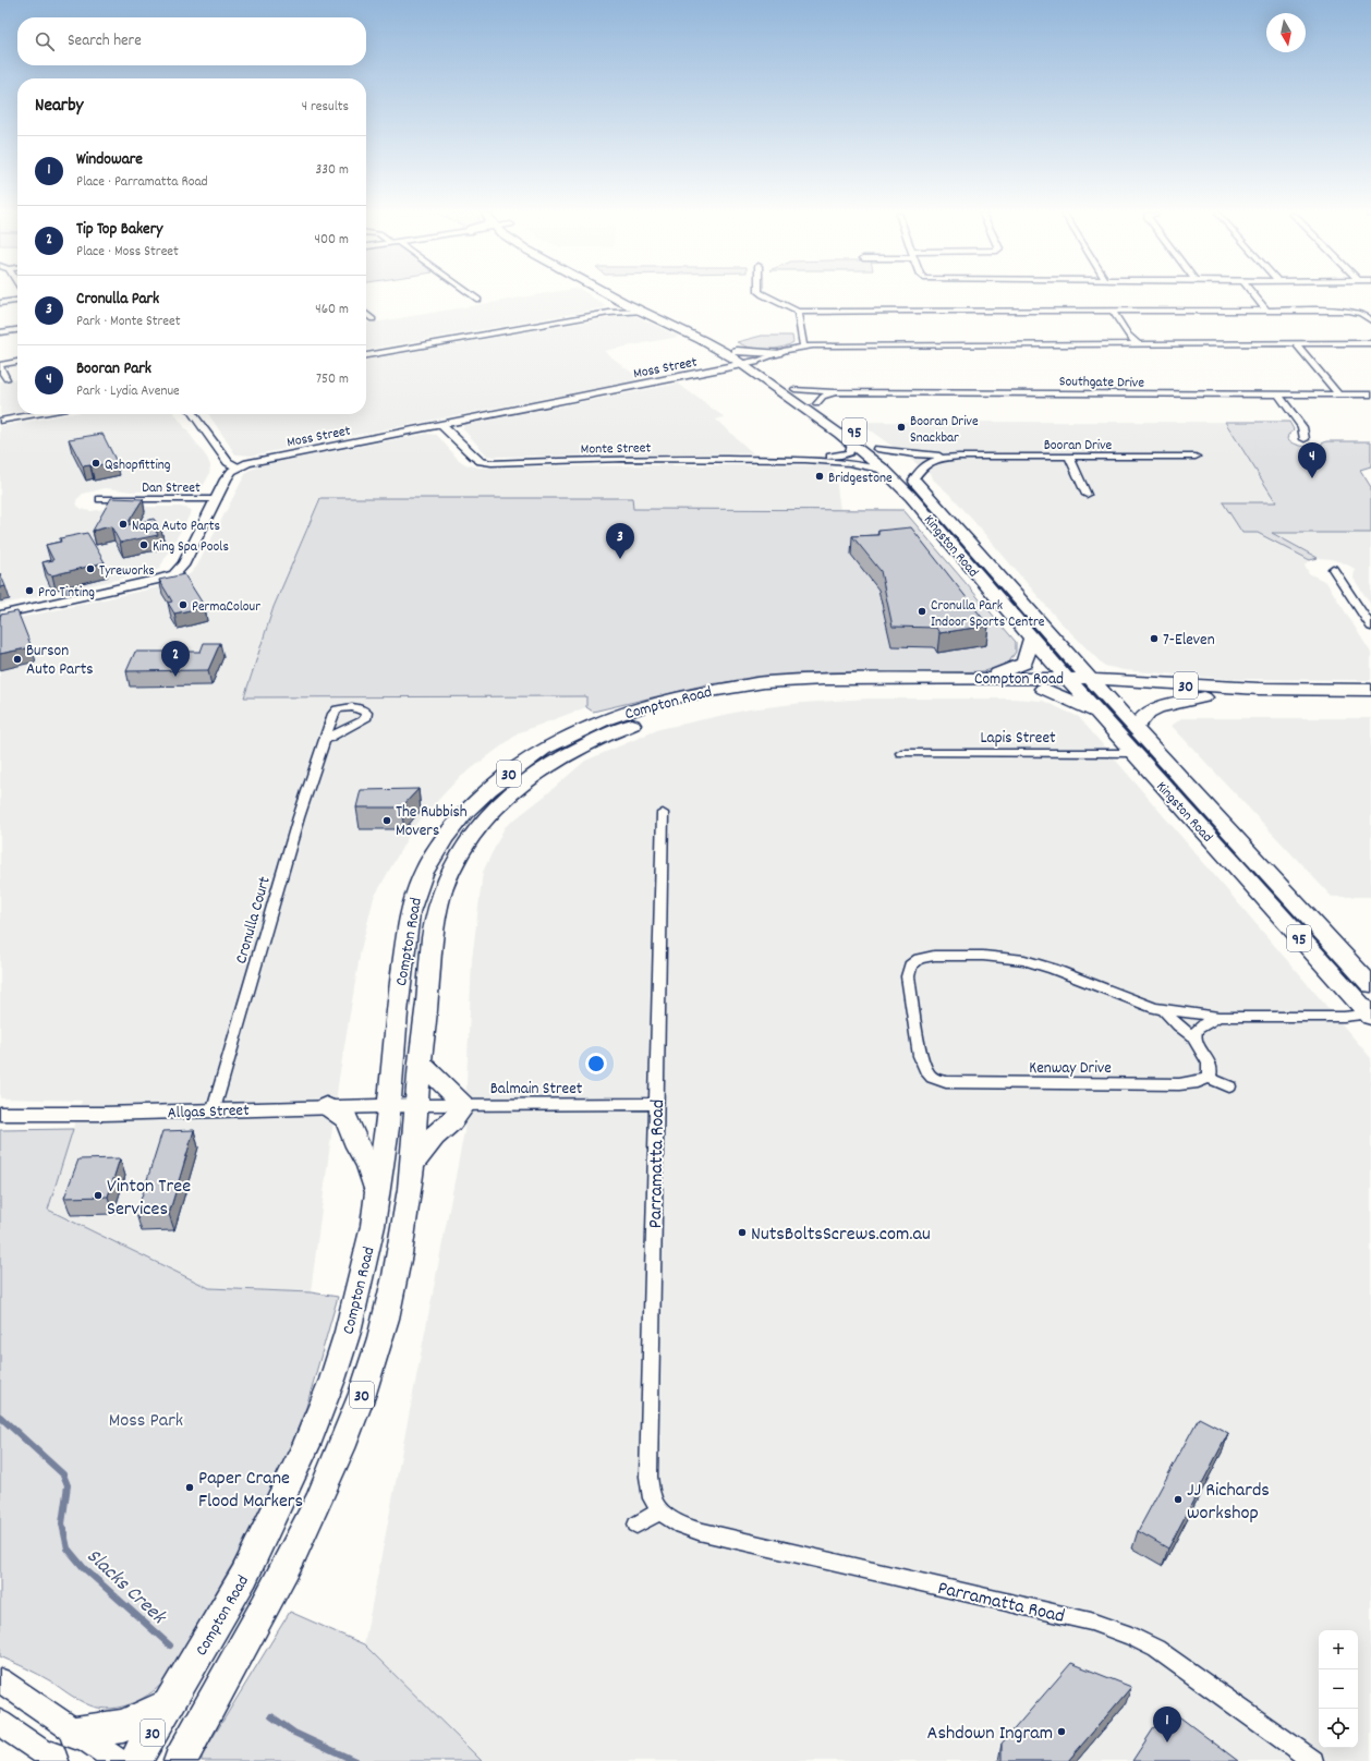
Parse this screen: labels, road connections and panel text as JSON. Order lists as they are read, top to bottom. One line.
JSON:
{"streets":{"main road":["95","Kingston Road","Compton Road","30"],"street":["Moss Street","Southgate Drive","Booran Drive","Monte Street","Dan Street","Lapis Street","Cronulla Court","Kenway Drive","Balmain Street","Allgas Street","Parramatta Road"]},"crossings":[["Moss Street","Monte Street"],["Moss Street","Kingston Road"],["Southgate Drive","Kingston Road"],["Booran Drive","Kingston Road"],["Monte Street","Kingston Road"],["Kingston Road","Compton Road"],["Kingston Road","Lapis Street"],["Kingston Road","Kenway Drive"],["Compton Road","Balmain Street"],["Compton Road","Allgas Street"],["Cronulla Court","Allgas Street"],["Balmain Street","Allgas Street"],["Balmain Street","Parramatta Road"]],"water":["Slacks Creek"],"parks":["Moss Park"],"places":["Booran Drive Snackbar","Qshopfitting","Bridgestone","Napa Auto Parts","King Spa Pools","Tyreworks","Pro Tinting","PermaColour","Cronulla Park Indoor Sports Centre","7-Eleven","Burson Auto Parts","The Rubbish Movers","Vinton Tree Services","NutsBoltsScrews.com.au","Paper Crane Flood Markers","JJ Richards workshop","Ashdown Ingram"],"north":"bottom","page":{"search":"Search here","heading":["Nearby","4 results"],"list":[{"mark":"1","name":"Windoware","note":"Place · Parramatta Road","value":"330 m"},{"mark":"2","name":"Tip Top Bakery","note":"Place · Moss Street","value":"400 m"},{"mark":"3","name":"Cronulla Park","note":"Park · Monte Street","value":"460 m"},{"mark":"4","name":"Booran Park","note":"Park · Lydia Avenue","value":"750 m"}],"pins":["4","3","2","1"],"map_buttons":["+","−"]}}
